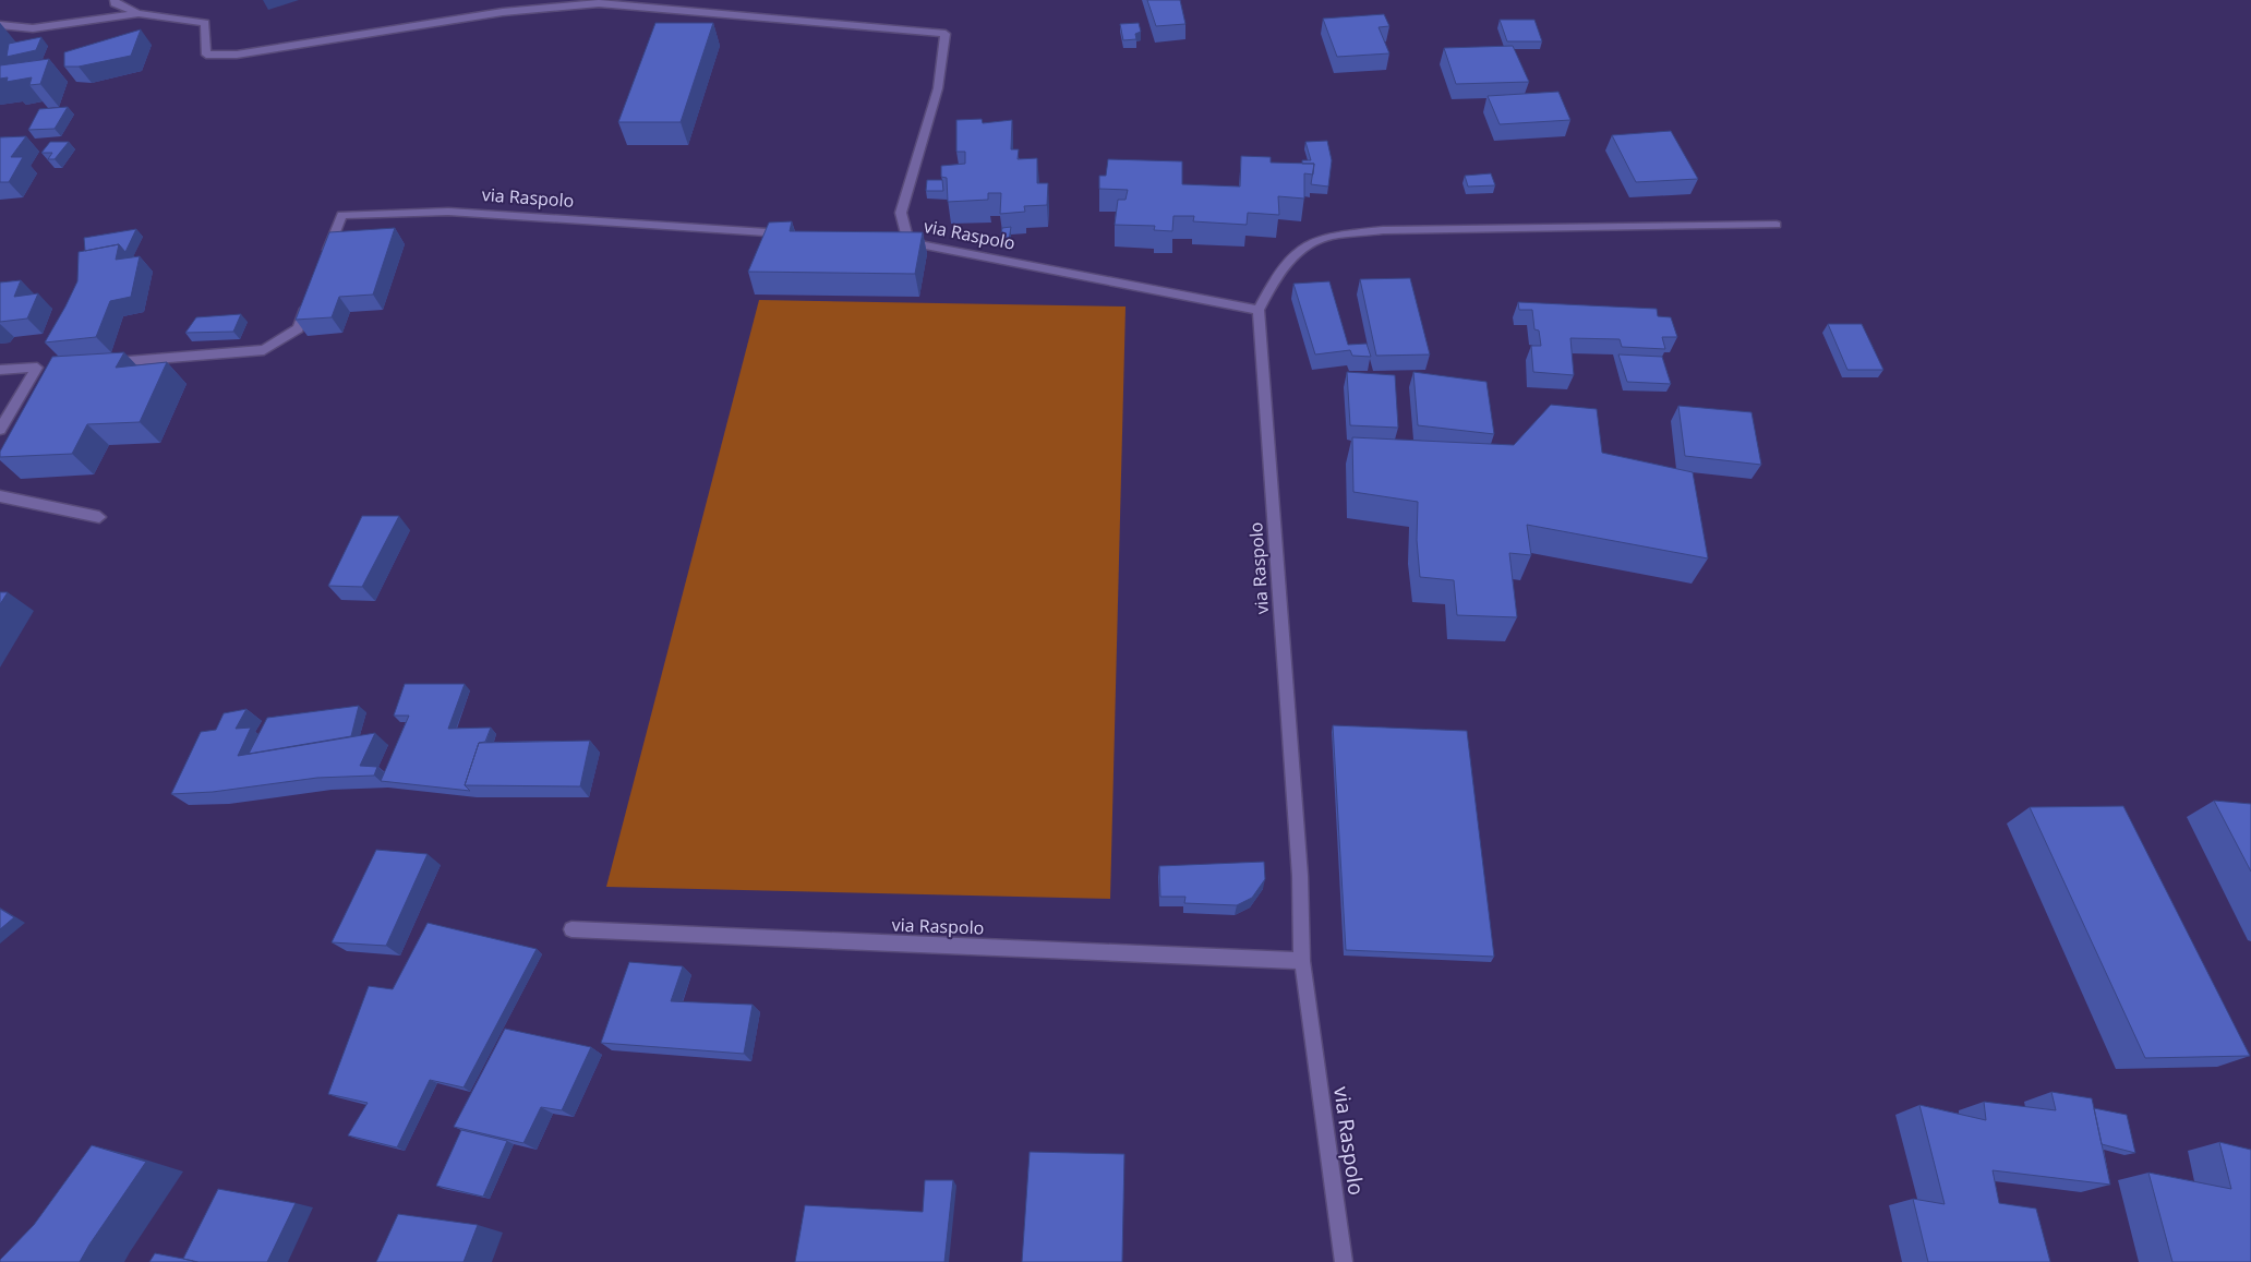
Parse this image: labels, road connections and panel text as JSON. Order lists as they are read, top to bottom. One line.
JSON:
{"streets":{"street":["via Raspolo"]}}
